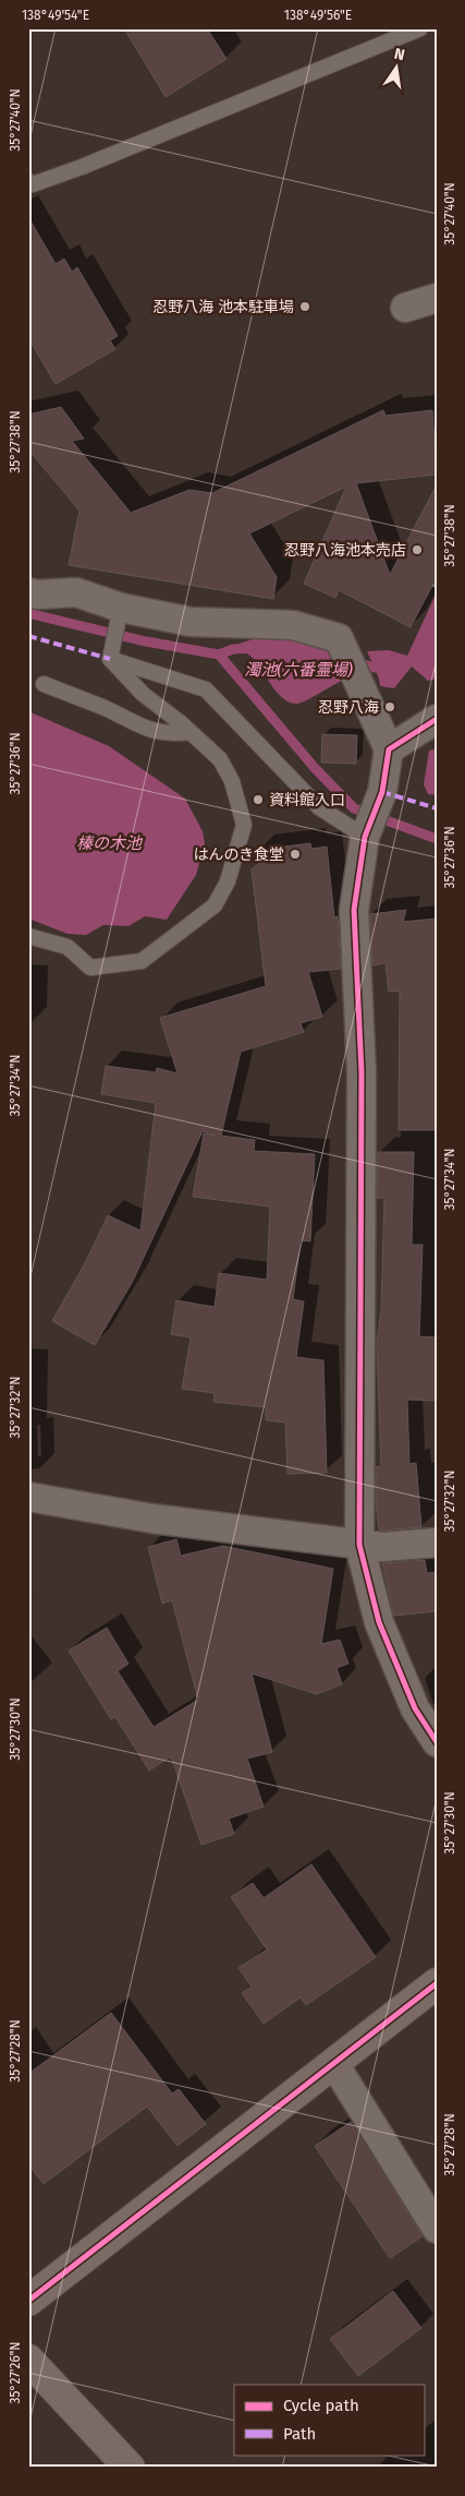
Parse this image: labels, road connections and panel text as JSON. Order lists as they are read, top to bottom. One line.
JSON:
{"water":["濁池(六番霊場)","榛の木池"],"places":["忍野八海 池本駐車場","忍野八海池本売店","忍野八海","資料館入口","はんのき食堂"],"legend":["Cycle path","Path"],"north":"top","coordinates":["138°49'54\"E","138°49'56\"E","35°27'40\"N","35°27'38\"N","35°27'36\"N","35°27'34\"N","35°27'32\"N","35°27'30\"N","35°27'28\"N","35°27'26\"N"]}
